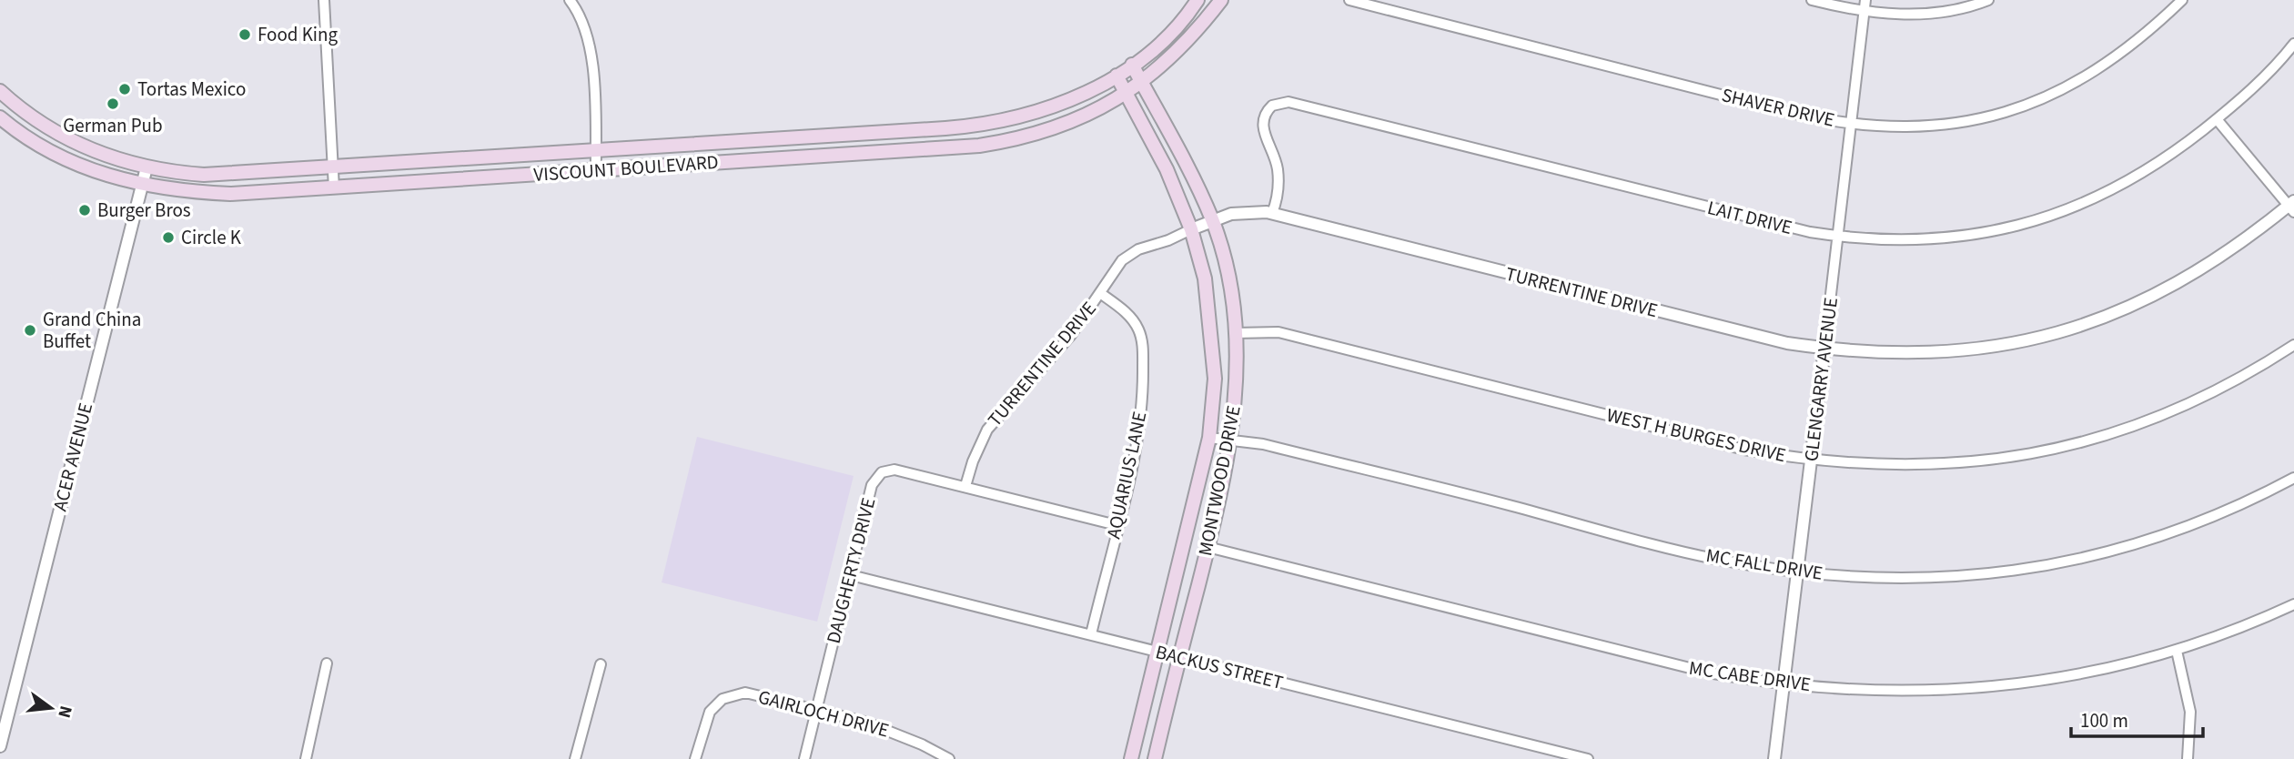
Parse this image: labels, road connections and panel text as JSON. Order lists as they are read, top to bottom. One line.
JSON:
{"streets":{"main road":["VISCOUNT BOULEVARD","MONTWOOD DRIVE"],"street":["SHAVER DRIVE","LAIT DRIVE","TURRENTINE DRIVE","GLENGARRY AVENUE","WEST H BURGES DRIVE","ACER AVENUE","AQUARIUS LANE","MC FALL DRIVE","DAUGHERTY DRIVE","BACKUS STREET","MC CABE DRIVE","GAIRLOCH DRIVE"]},"crossings":[["SHAVER DRIVE","GLENGARRY AVENUE"],["VISCOUNT BOULEVARD","ACER AVENUE"],["VISCOUNT BOULEVARD","MONTWOOD DRIVE"],["LAIT DRIVE","TURRENTINE DRIVE"],["LAIT DRIVE","GLENGARRY AVENUE"],["TURRENTINE DRIVE","GLENGARRY AVENUE"],["TURRENTINE DRIVE","AQUARIUS LANE"],["TURRENTINE DRIVE","MONTWOOD DRIVE"],["TURRENTINE DRIVE","DAUGHERTY DRIVE"],["GLENGARRY AVENUE","WEST H BURGES DRIVE"],["GLENGARRY AVENUE","MC FALL DRIVE"],["GLENGARRY AVENUE","MC CABE DRIVE"],["WEST H BURGES DRIVE","MONTWOOD DRIVE"],["AQUARIUS LANE","DAUGHERTY DRIVE"],["AQUARIUS LANE","BACKUS STREET"],["MONTWOOD DRIVE","MC FALL DRIVE"],["MONTWOOD DRIVE","BACKUS STREET"],["MONTWOOD DRIVE","MC CABE DRIVE"],["DAUGHERTY DRIVE","BACKUS STREET"],["DAUGHERTY DRIVE","GAIRLOCH DRIVE"]],"places":["Food King","Tortas Mexico","German Pub","Burger Bros","Circle K","Grand China Buffet"],"scale_bar":"100 m","north":"right"}
